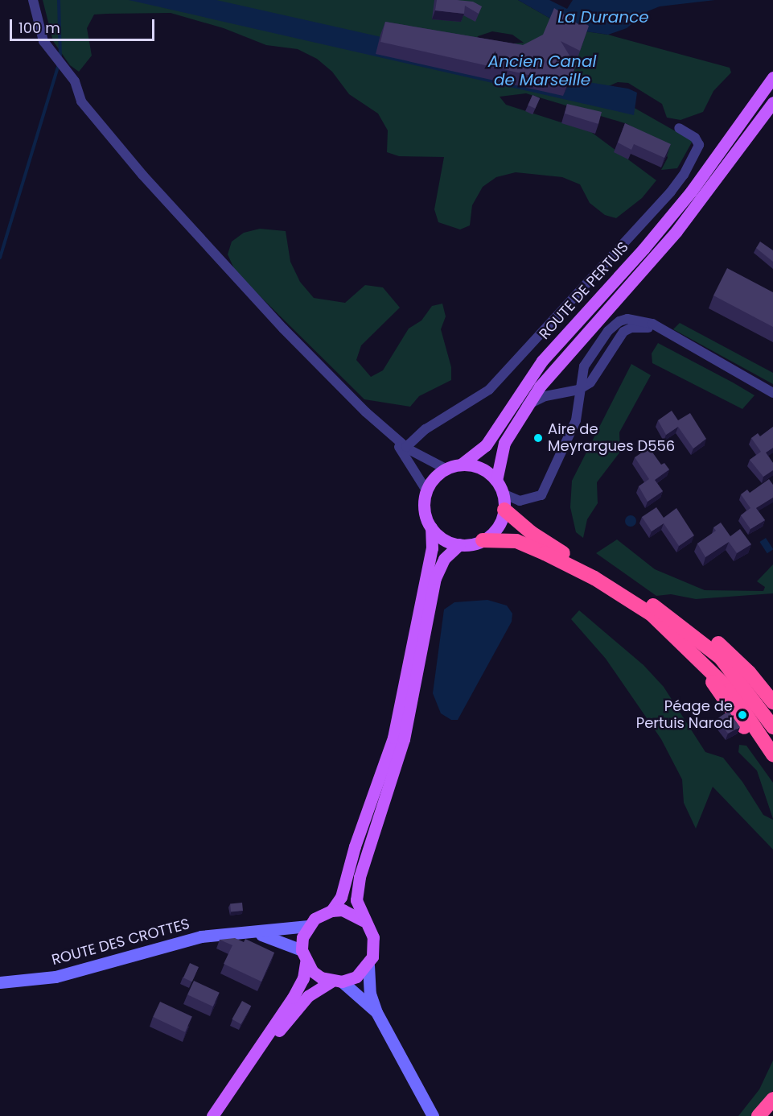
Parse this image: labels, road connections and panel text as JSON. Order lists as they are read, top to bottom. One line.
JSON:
{"streets":{"main road":["ROUTE DE PERTUIS","ROUTE DES CROTTES"]},"water":["La Durance","Ancien Canal de Marseille"],"places":["Aire de Meyrargues D556","Péage de Pertuis Narod"],"scale_bar":"100 m"}
